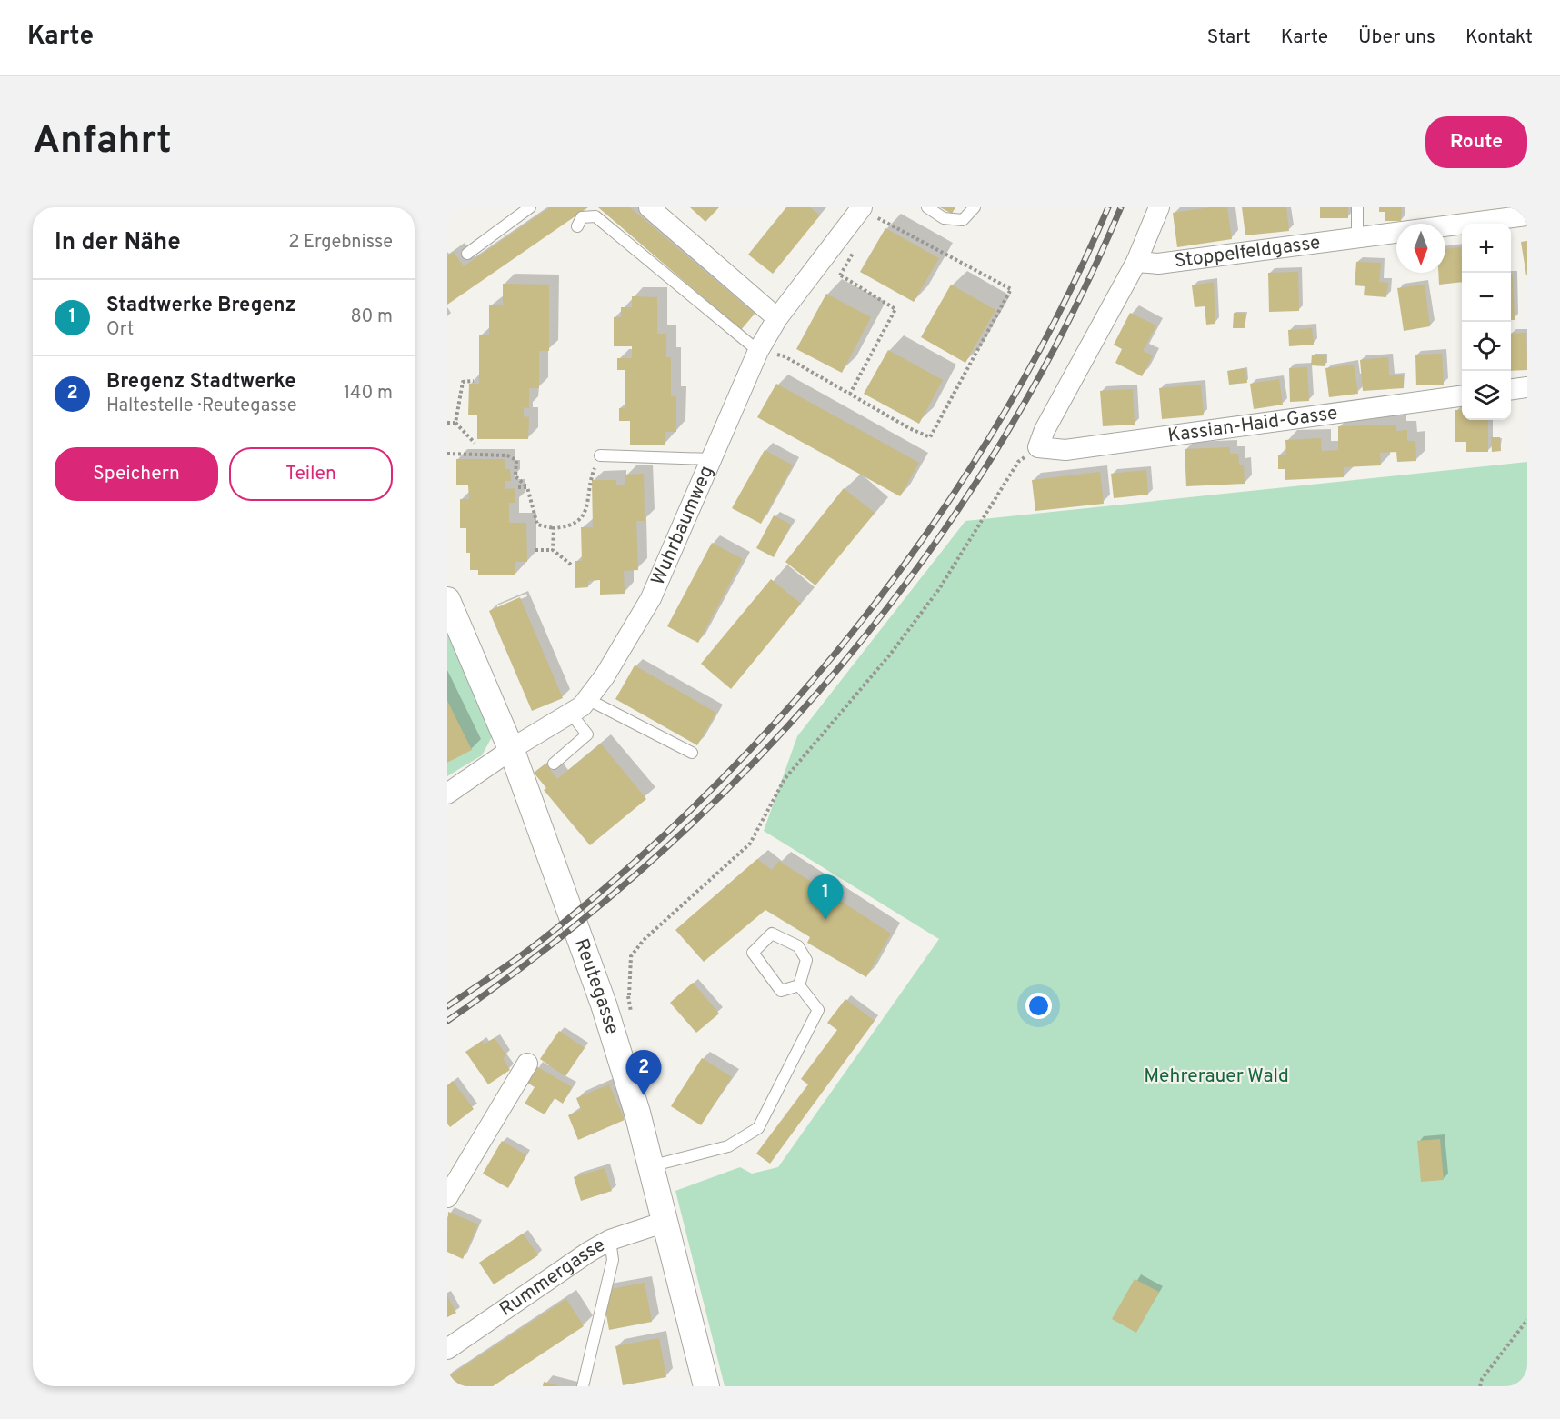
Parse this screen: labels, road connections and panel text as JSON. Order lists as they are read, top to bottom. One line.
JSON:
{"streets":{"street":["Stoppelfeldgasse","Kassian-Haid-Gasse","Wuhrbaumweg","Reutegasse","Rummergasse"]},"crossings":[["Wuhrbaumweg","Reutegasse"],["Reutegasse","Rummergasse"]],"parks":["Mehrerauer Wald"],"north":"bottom","page":{"header":"Karte","nav":["Start","Karte","Über uns","Kontakt"],"buttons":["Route",["Speichern","Teilen"]],"title":"Anfahrt","heading":["In der Nähe","2 Ergebnisse"],"map_buttons":["+","−"],"list":[{"mark":"1","name":"Stadtwerke Bregenz","note":"Ort","value":"80 m"},{"mark":"2","name":"Bregenz Stadtwerke","note":"Haltestelle · Reutegasse","value":"140 m"}],"pins":["1","2"]}}
